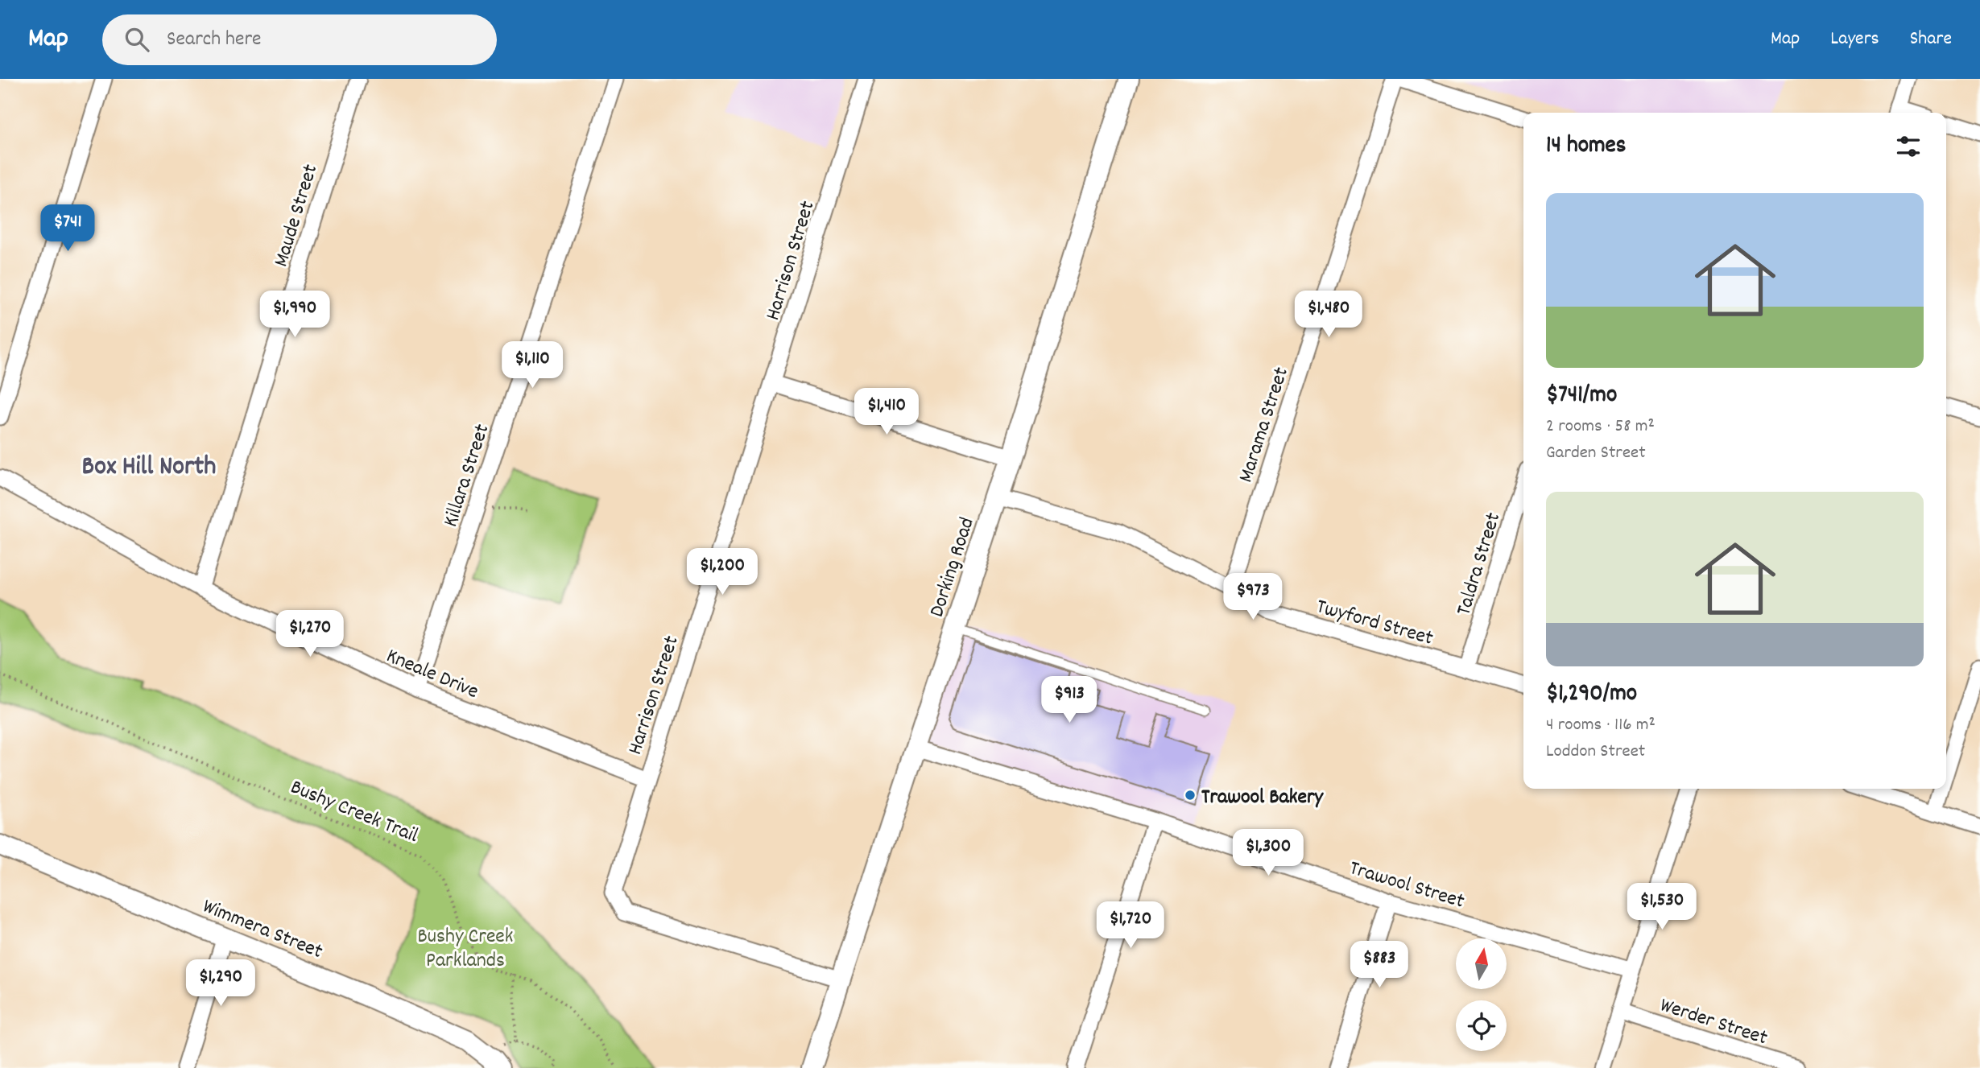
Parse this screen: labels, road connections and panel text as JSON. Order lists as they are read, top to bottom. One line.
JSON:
{"streets":{"street":["Maude Street","Harrison Street","Marama Street","Killara Street","Taldra Street","Dorking Road","Twyford Street","Kneale Drive","Trawool Street","Wimmera Street","Werder Street"],"path":["Bushy Creek Trail"]},"crossings":[["Maude Street","Kneale Drive"],["Harrison Street","Dorking Road"],["Harrison Street","Kneale Drive"],["Marama Street","Twyford Street"],["Killara Street","Kneale Drive"],["Taldra Street","Twyford Street"],["Dorking Road","Twyford Street"],["Dorking Road","Trawool Street"]],"districts":["Box Hill North"],"parks":["Bushy Creek Parklands"],"places":["Trawool Bakery"],"north":"top","page":{"header":"Map","search":"Search here","nav":["Map","Layers","Share"],"heading":"14 homes","list":[{"name":"$741/mo","note":"2 rooms · 58 m² · Garden Street"},{"name":"$1,290/mo","note":"4 rooms · 116 m² · Loddon Street"}],"price":["$741","$1,990","$1,480","$1,110","$1,410","$1,200","$973","$1,270","$913","$1,300","$1,530","$1,720","$883","$1,290"]}}
